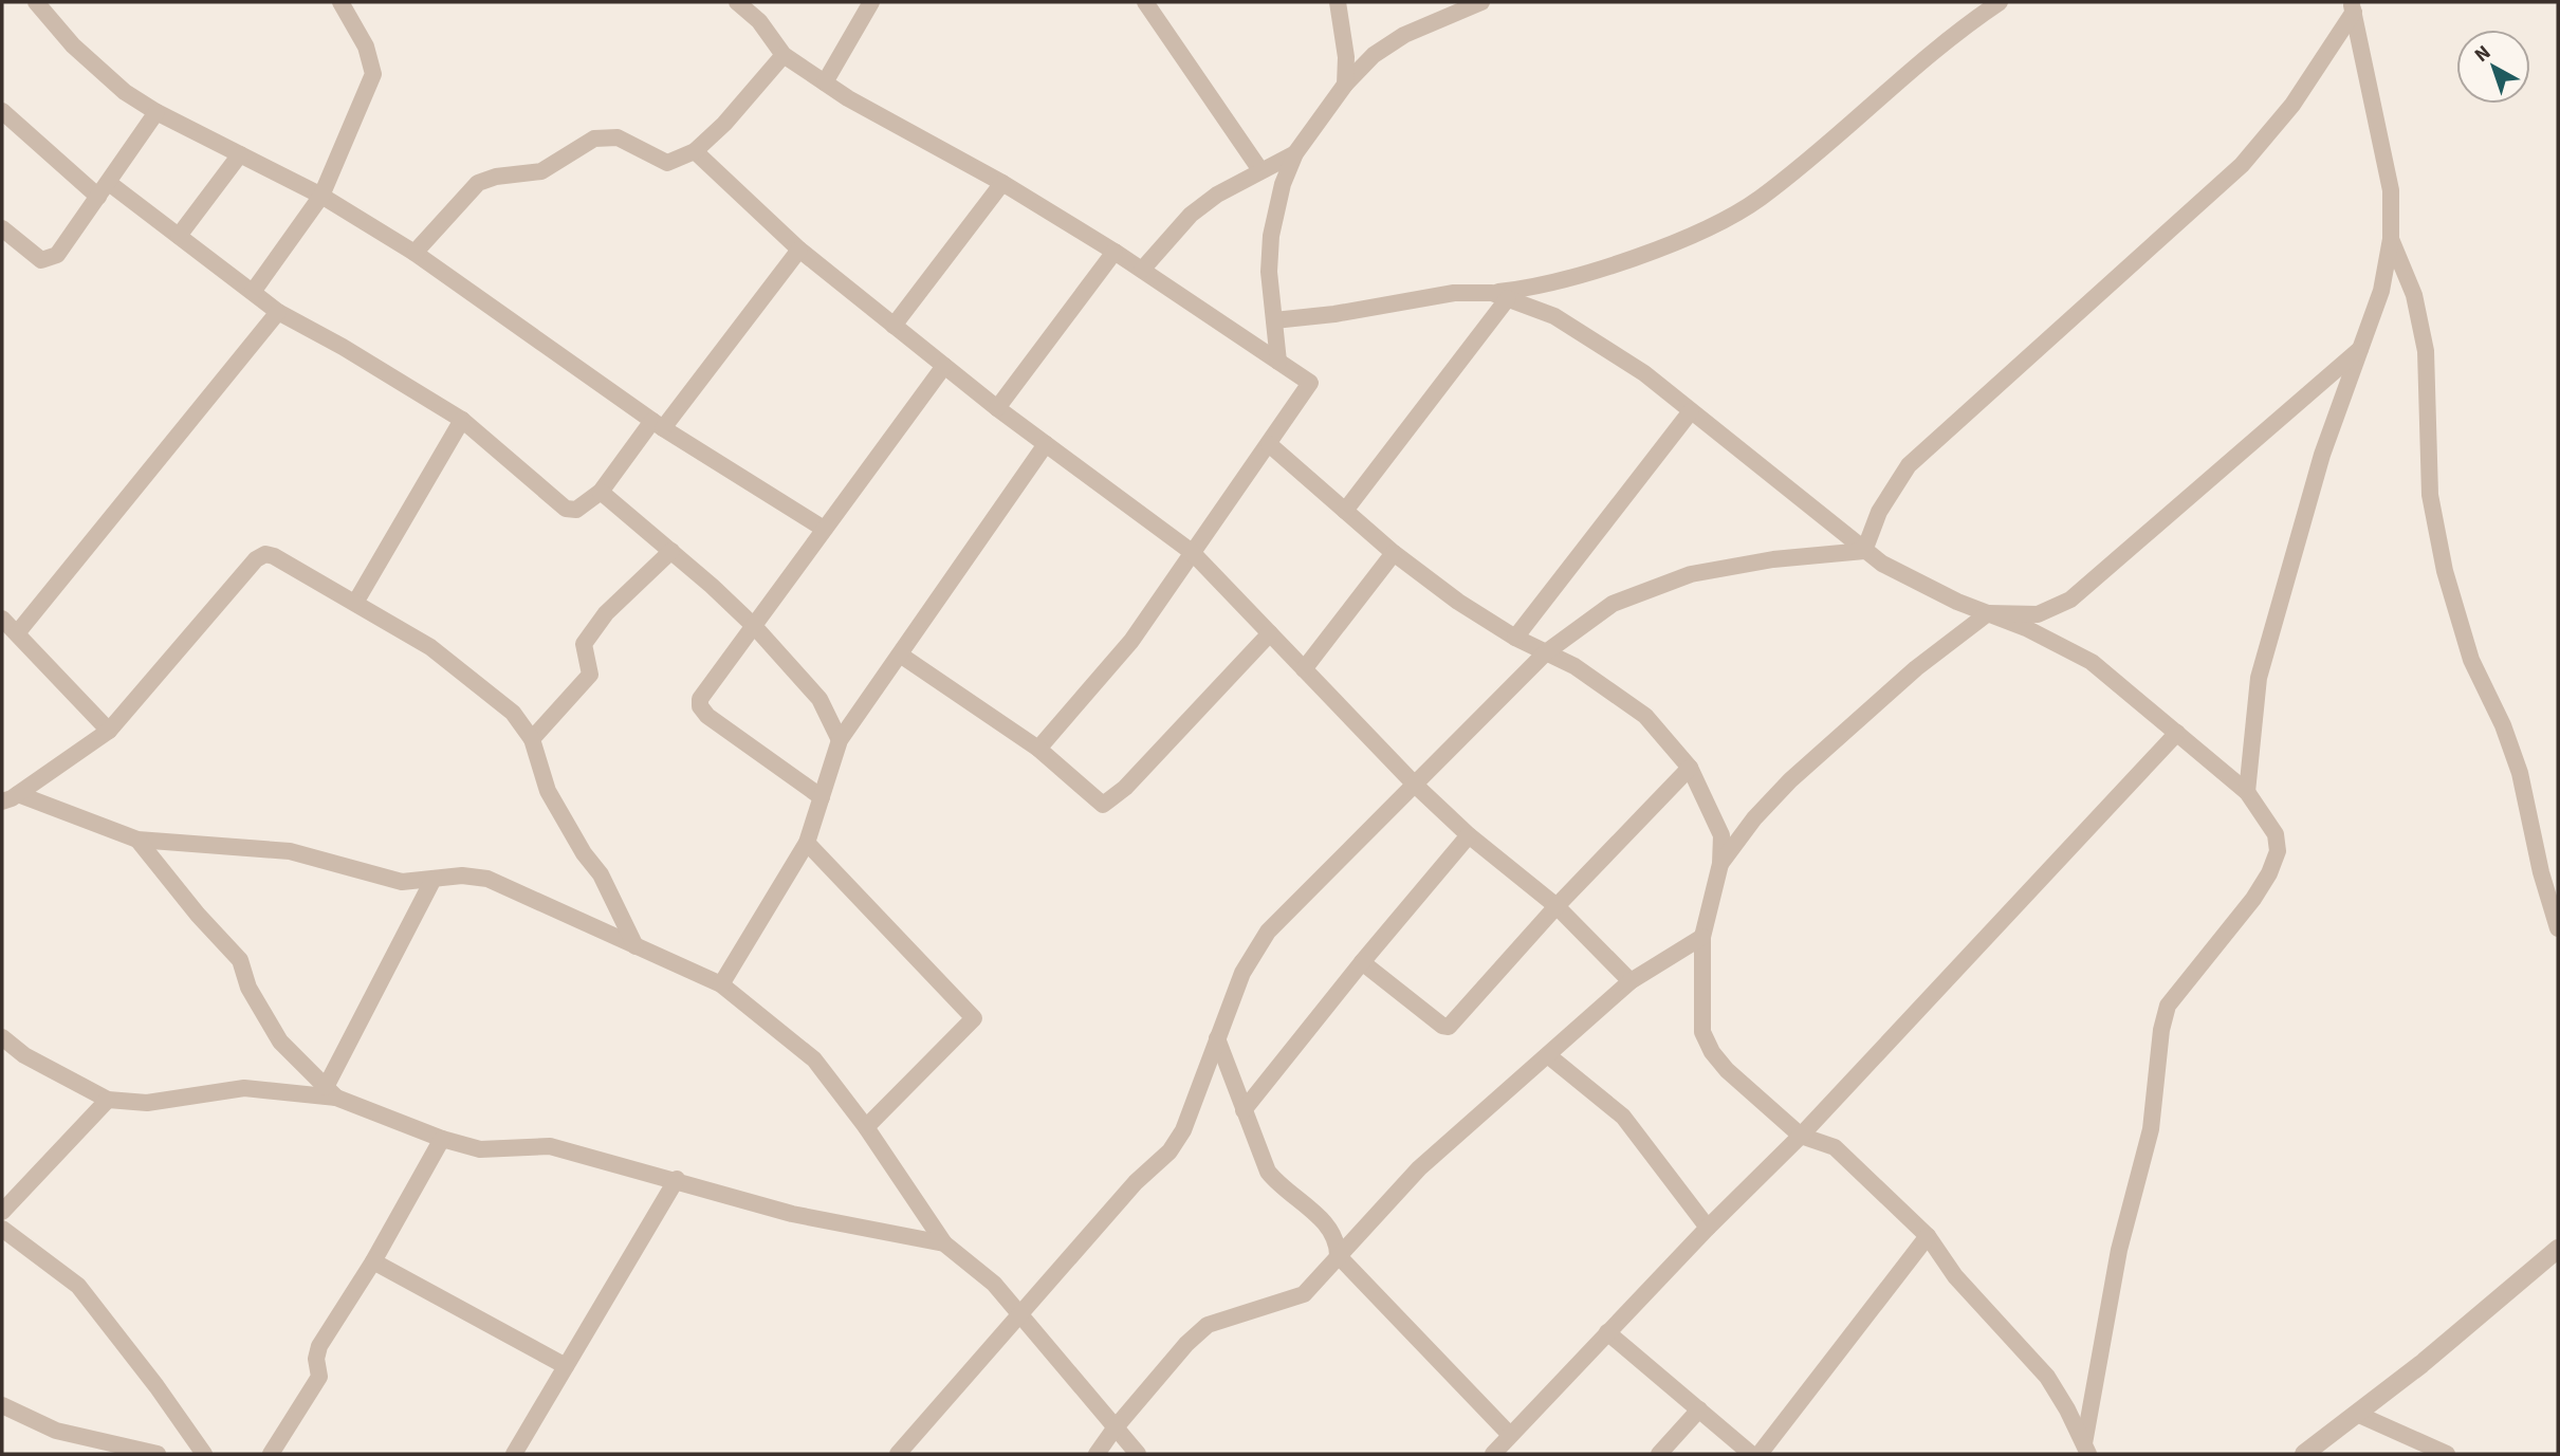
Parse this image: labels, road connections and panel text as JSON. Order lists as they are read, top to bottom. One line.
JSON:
{"north":"top left"}
